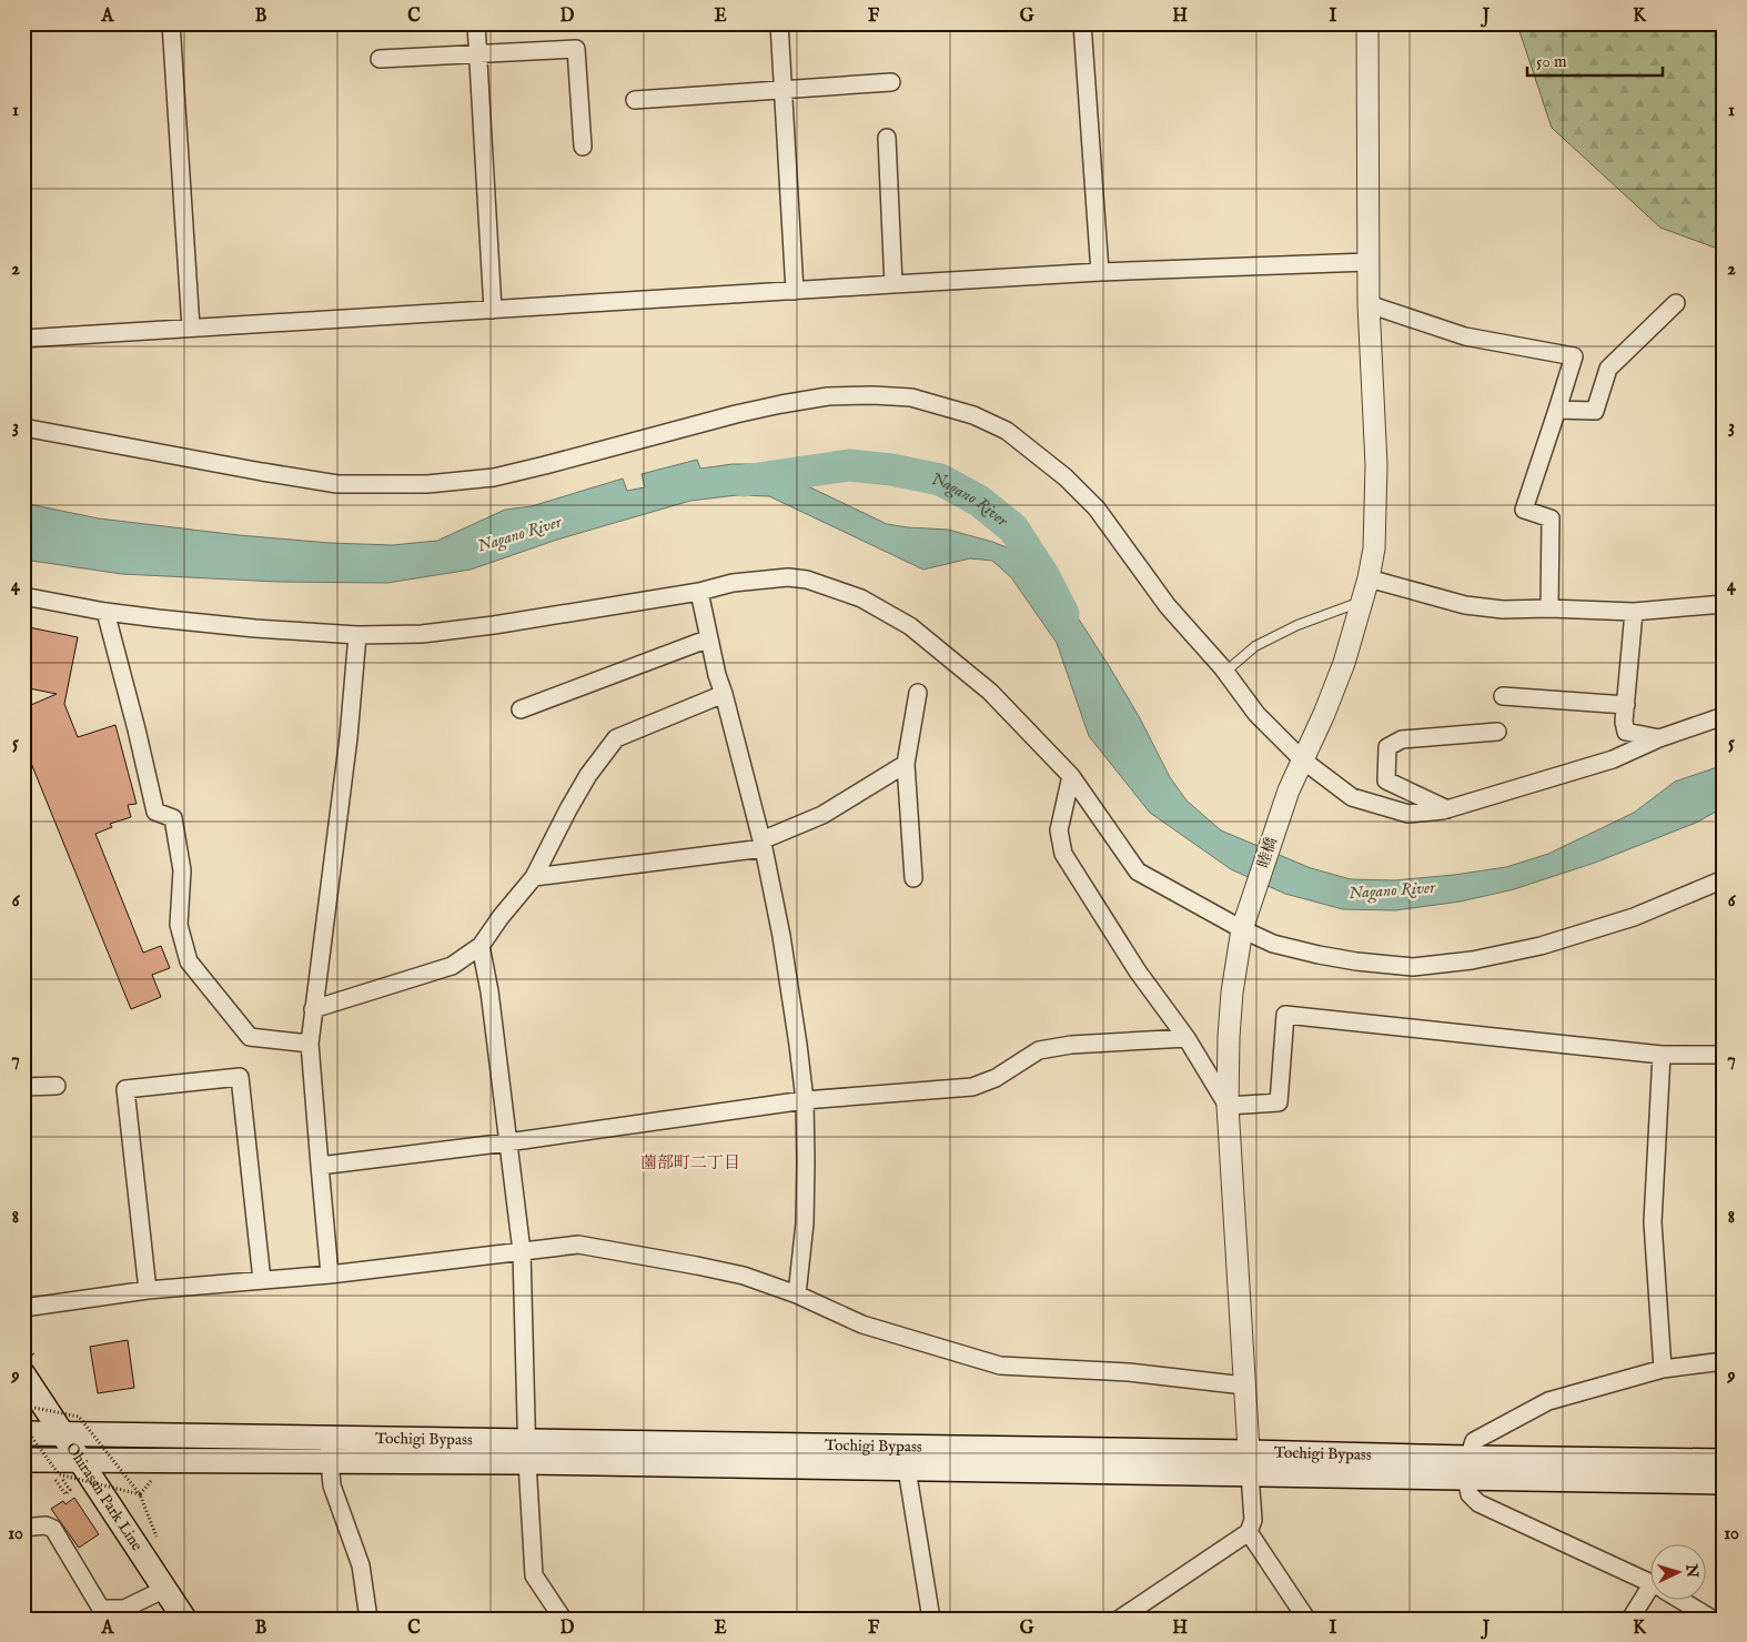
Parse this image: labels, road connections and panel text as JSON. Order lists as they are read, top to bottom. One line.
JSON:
{"streets":{"main road":["Tochigi Bypass","Ohirasan Park Line"],"street":["睦橋"]},"crossings":[["睦橋","Tochigi Bypass"],["Tochigi Bypass","Ohirasan Park Line"]],"districts":["薗部町二丁目"],"water":["Nagano River"],"scale_bar":"50 m","north":"right","grid":{"columns":["A","B","C","D","E","F","G","H","I","J","K"],"rows":["1","2","3","4","5","6","7","8","9","10"]}}
